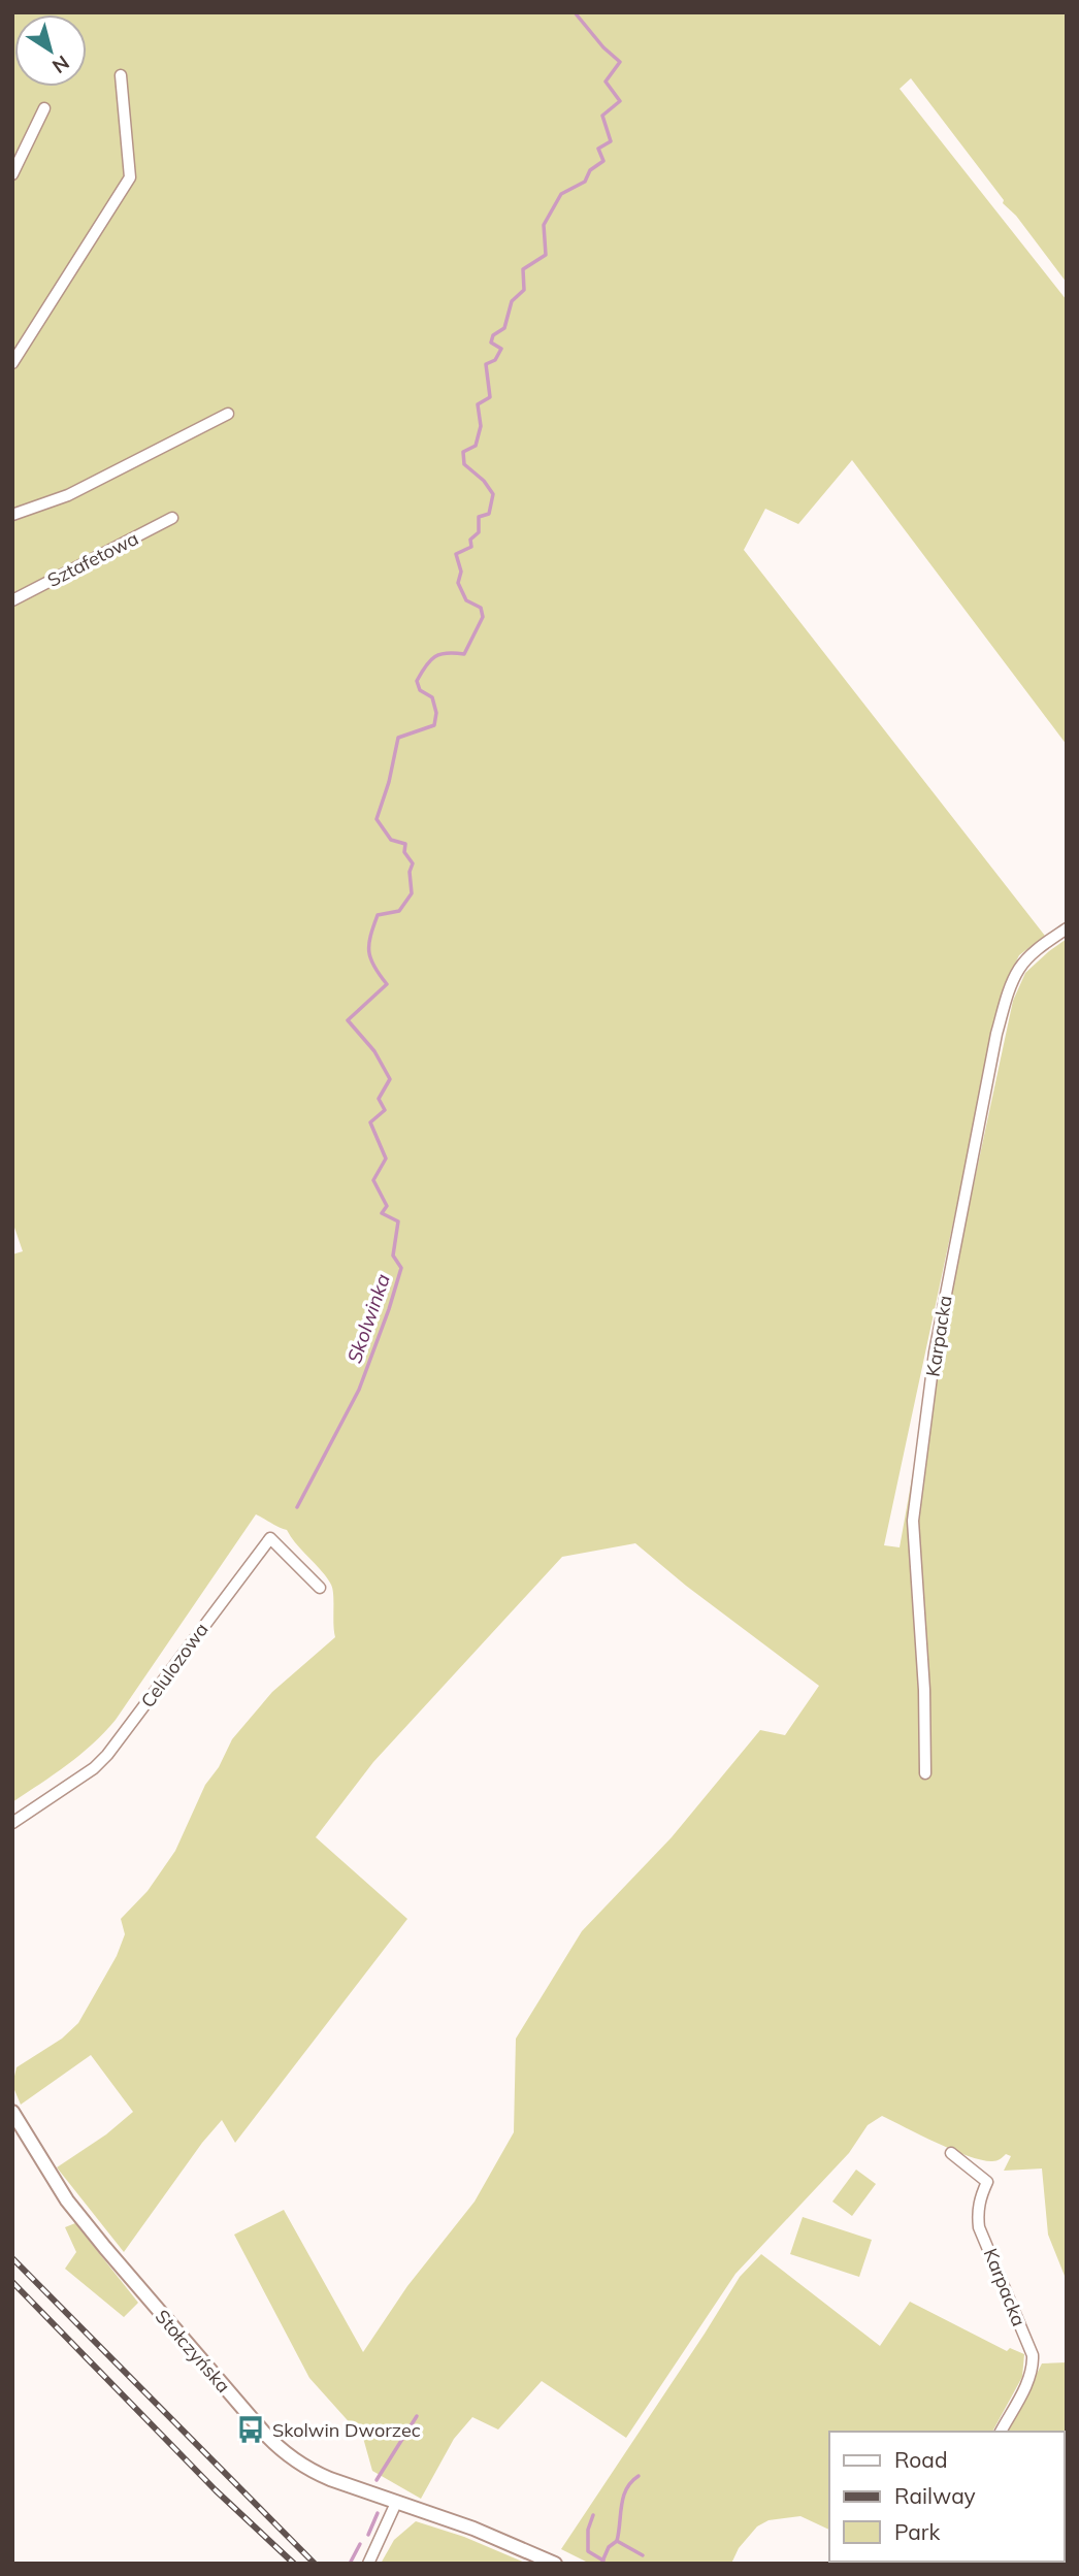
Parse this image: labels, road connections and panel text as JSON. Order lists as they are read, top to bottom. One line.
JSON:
{"streets":{"street":["Sztafetowa","Karpacka","Celulozowa","Stołczyńska"]},"water":["Skolwinka"],"places":{"bus stop":["Skolwin Dworzec"]},"legend":["Road","Railway","Park"],"north":"bottom right"}
